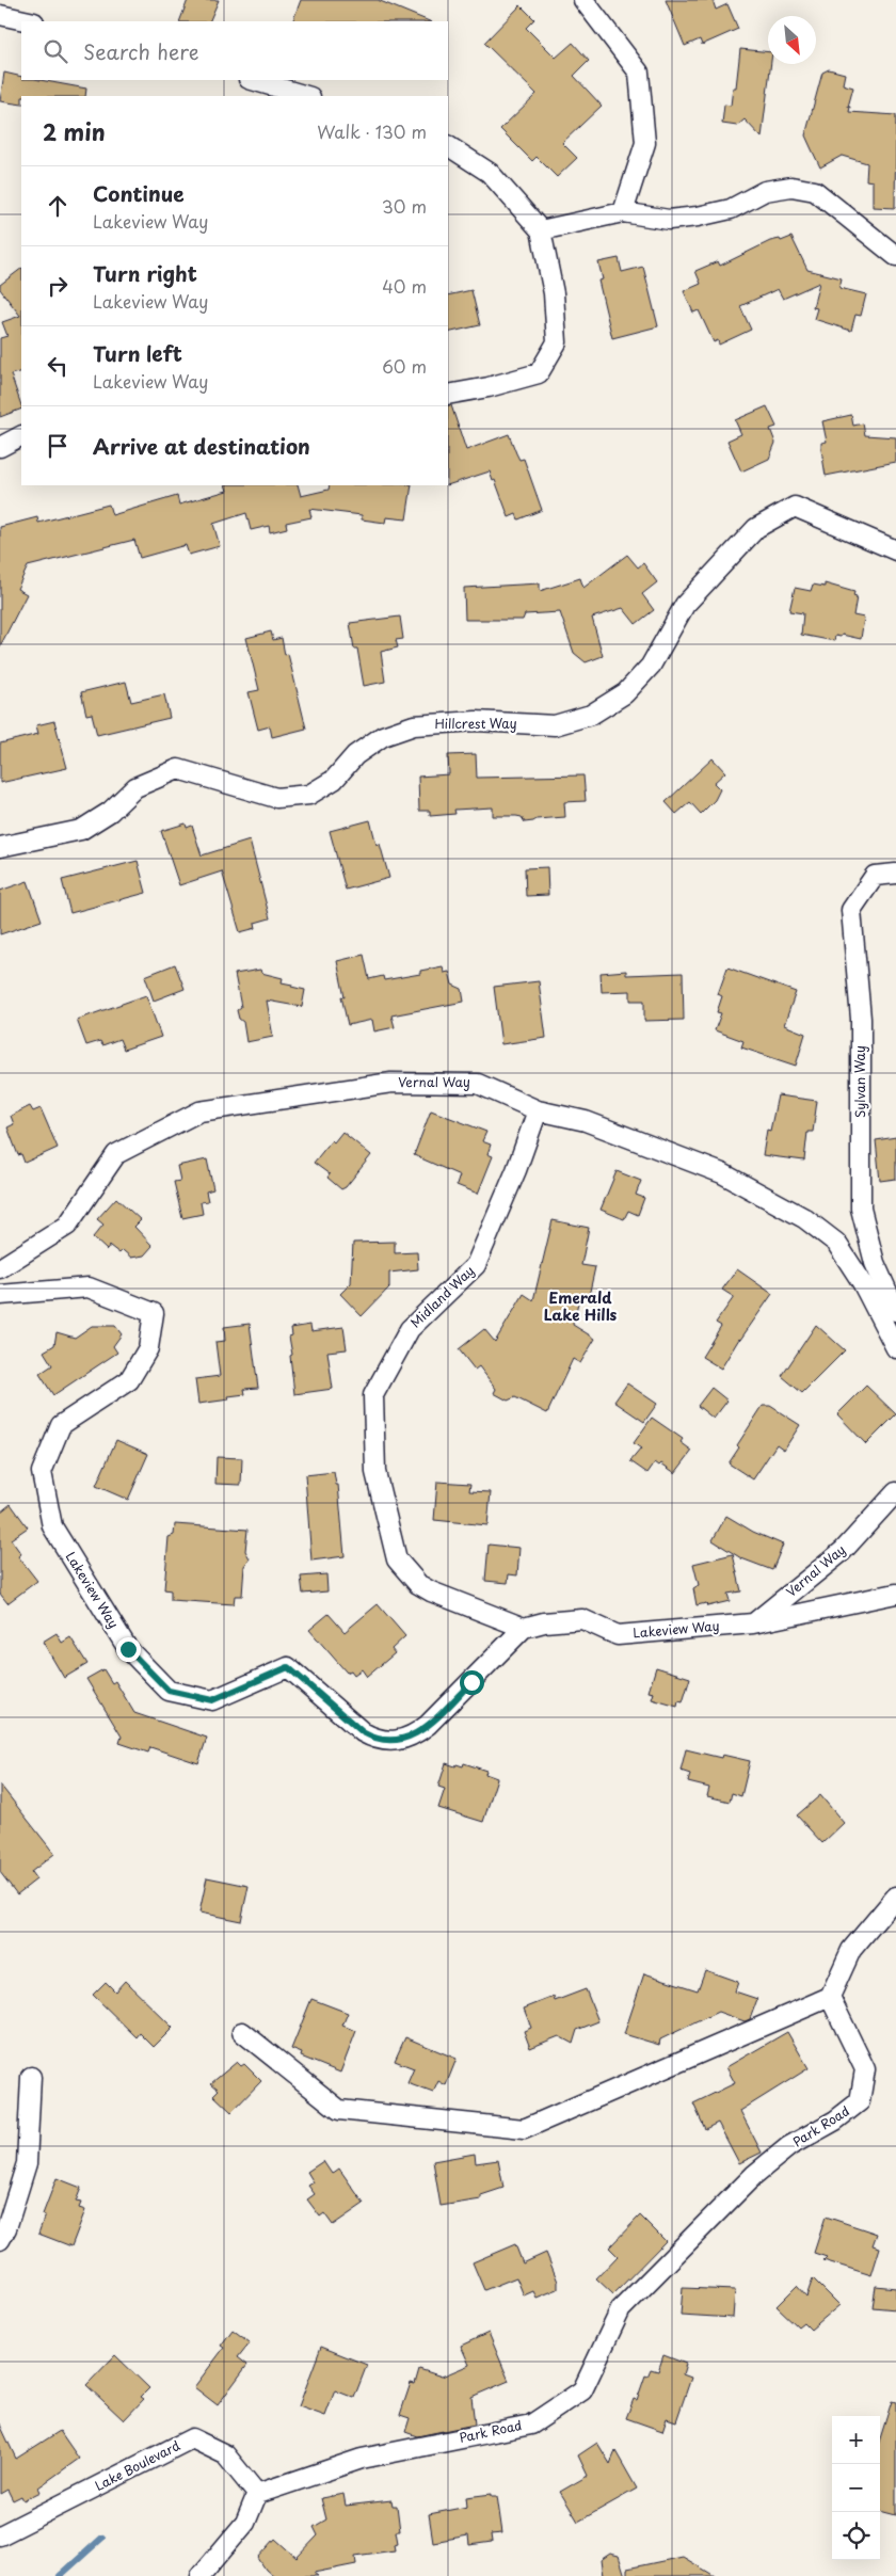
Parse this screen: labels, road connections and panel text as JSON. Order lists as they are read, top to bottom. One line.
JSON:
{"streets":{"street":["Hillcrest Way","Sylvan Way","Vernal Way","Midland Way","Lakeview Way","Park Road","Lake Boulevard"]},"crossings":[["Vernal Way","Midland Way"],["Vernal Way","Lakeview Way"],["Midland Way","Lakeview Way"],["Park Road","Lake Boulevard"]],"districts":["Emerald Lake Hills"],"north":"bottom right","page":{"search":"Search here","heading":["2 min","Walk · 130 m"],"list":[["Continue","Lakeview Way","30 m"],["Turn right","Lakeview Way","40 m"],["Turn left","Lakeview Way","60 m"],"Arrive at destination"],"map_buttons":["+","−"]}}
